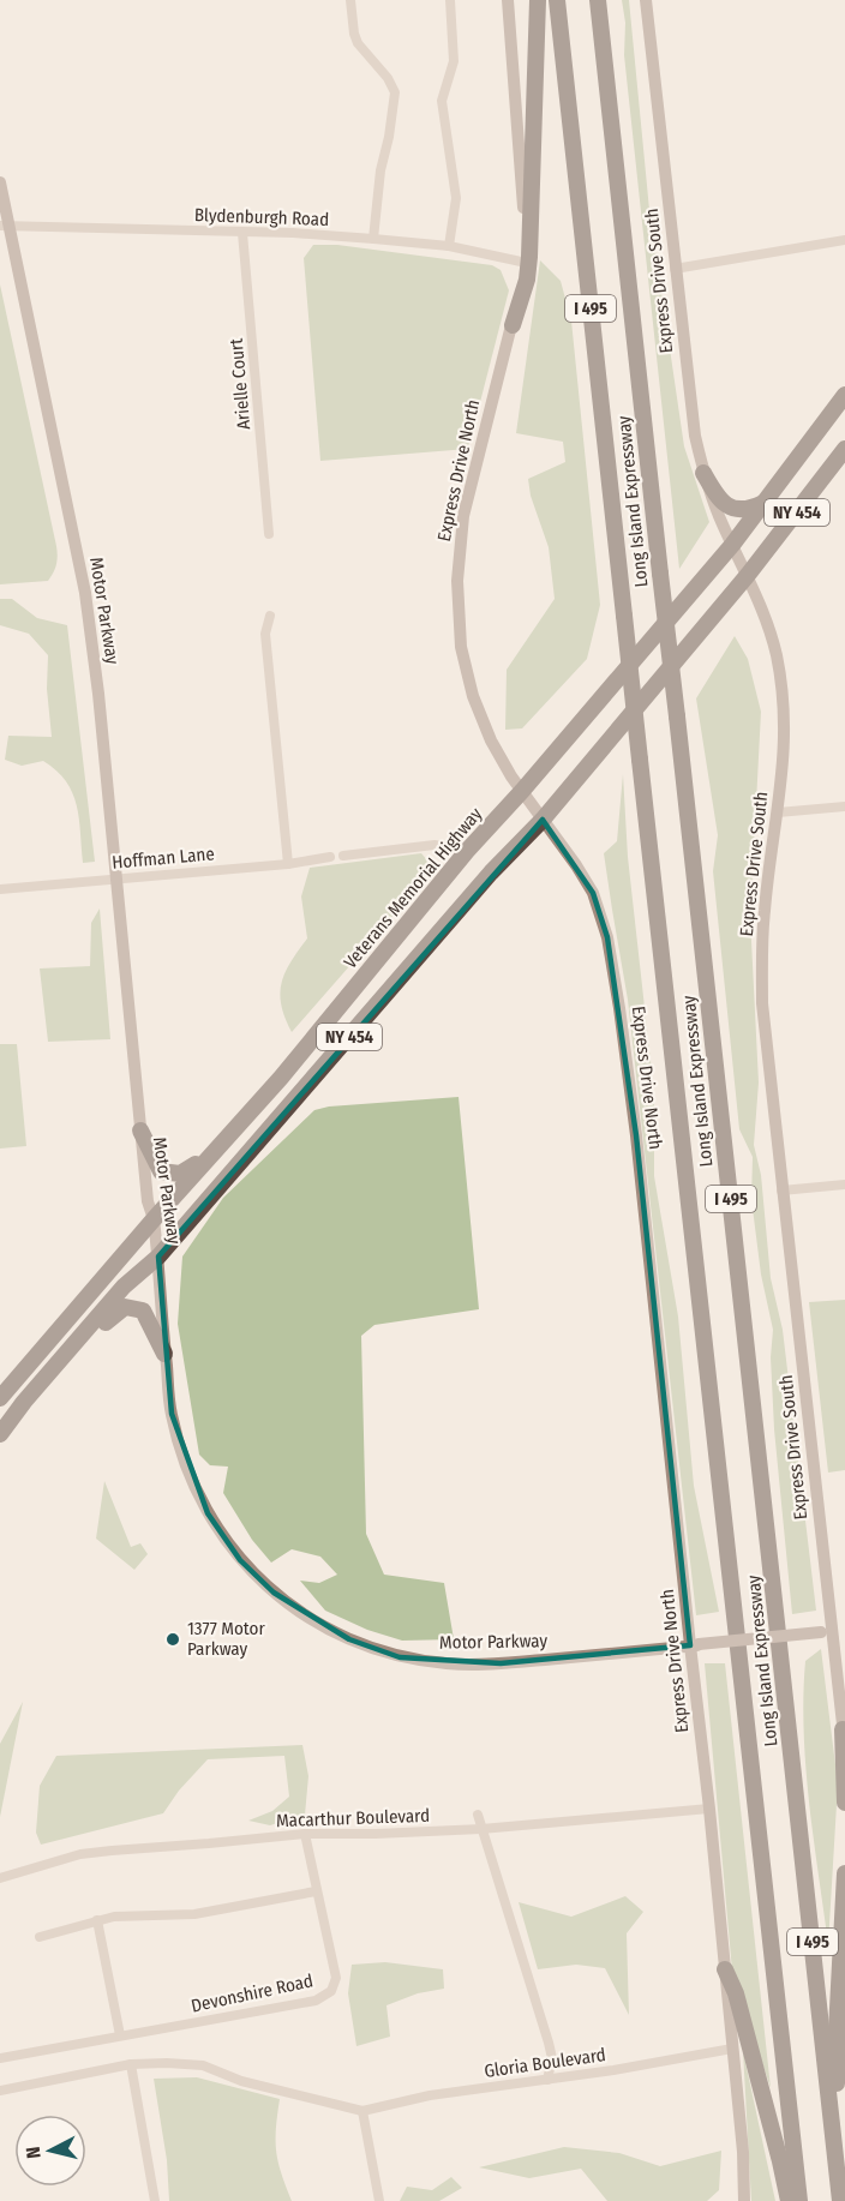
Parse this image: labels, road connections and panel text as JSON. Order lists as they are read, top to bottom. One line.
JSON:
{"streets":{"highway":["I 495","Long Island Expressway","NY 454","Veterans Memorial Highway"],"main road":["Express Drive South","Express Drive North","Motor Parkway"],"street":["Blydenburgh Road","Arielle Court","Hoffman Lane","Macarthur Boulevard","Devonshire Road","Gloria Boulevard"]},"crossings":[["Blydenburgh Road","Arielle Court"],["Blydenburgh Road","Express Drive North"],["Blydenburgh Road","Motor Parkway"],["Express Drive South","NY 454"],["Express Drive South","Motor Parkway"],["Express Drive South","Veterans Memorial Highway"],["Express Drive North","NY 454"],["Express Drive North","Motor Parkway"],["Express Drive North","Veterans Memorial Highway"],["Express Drive North","Macarthur Boulevard"],["Express Drive North","Gloria Boulevard"],["NY 454","Motor Parkway"],["Motor Parkway","Hoffman Lane"],["Motor Parkway","Veterans Memorial Highway"],["Macarthur Boulevard","Devonshire Road"]],"places":["1377 Motor Parkway"],"north":"left"}
